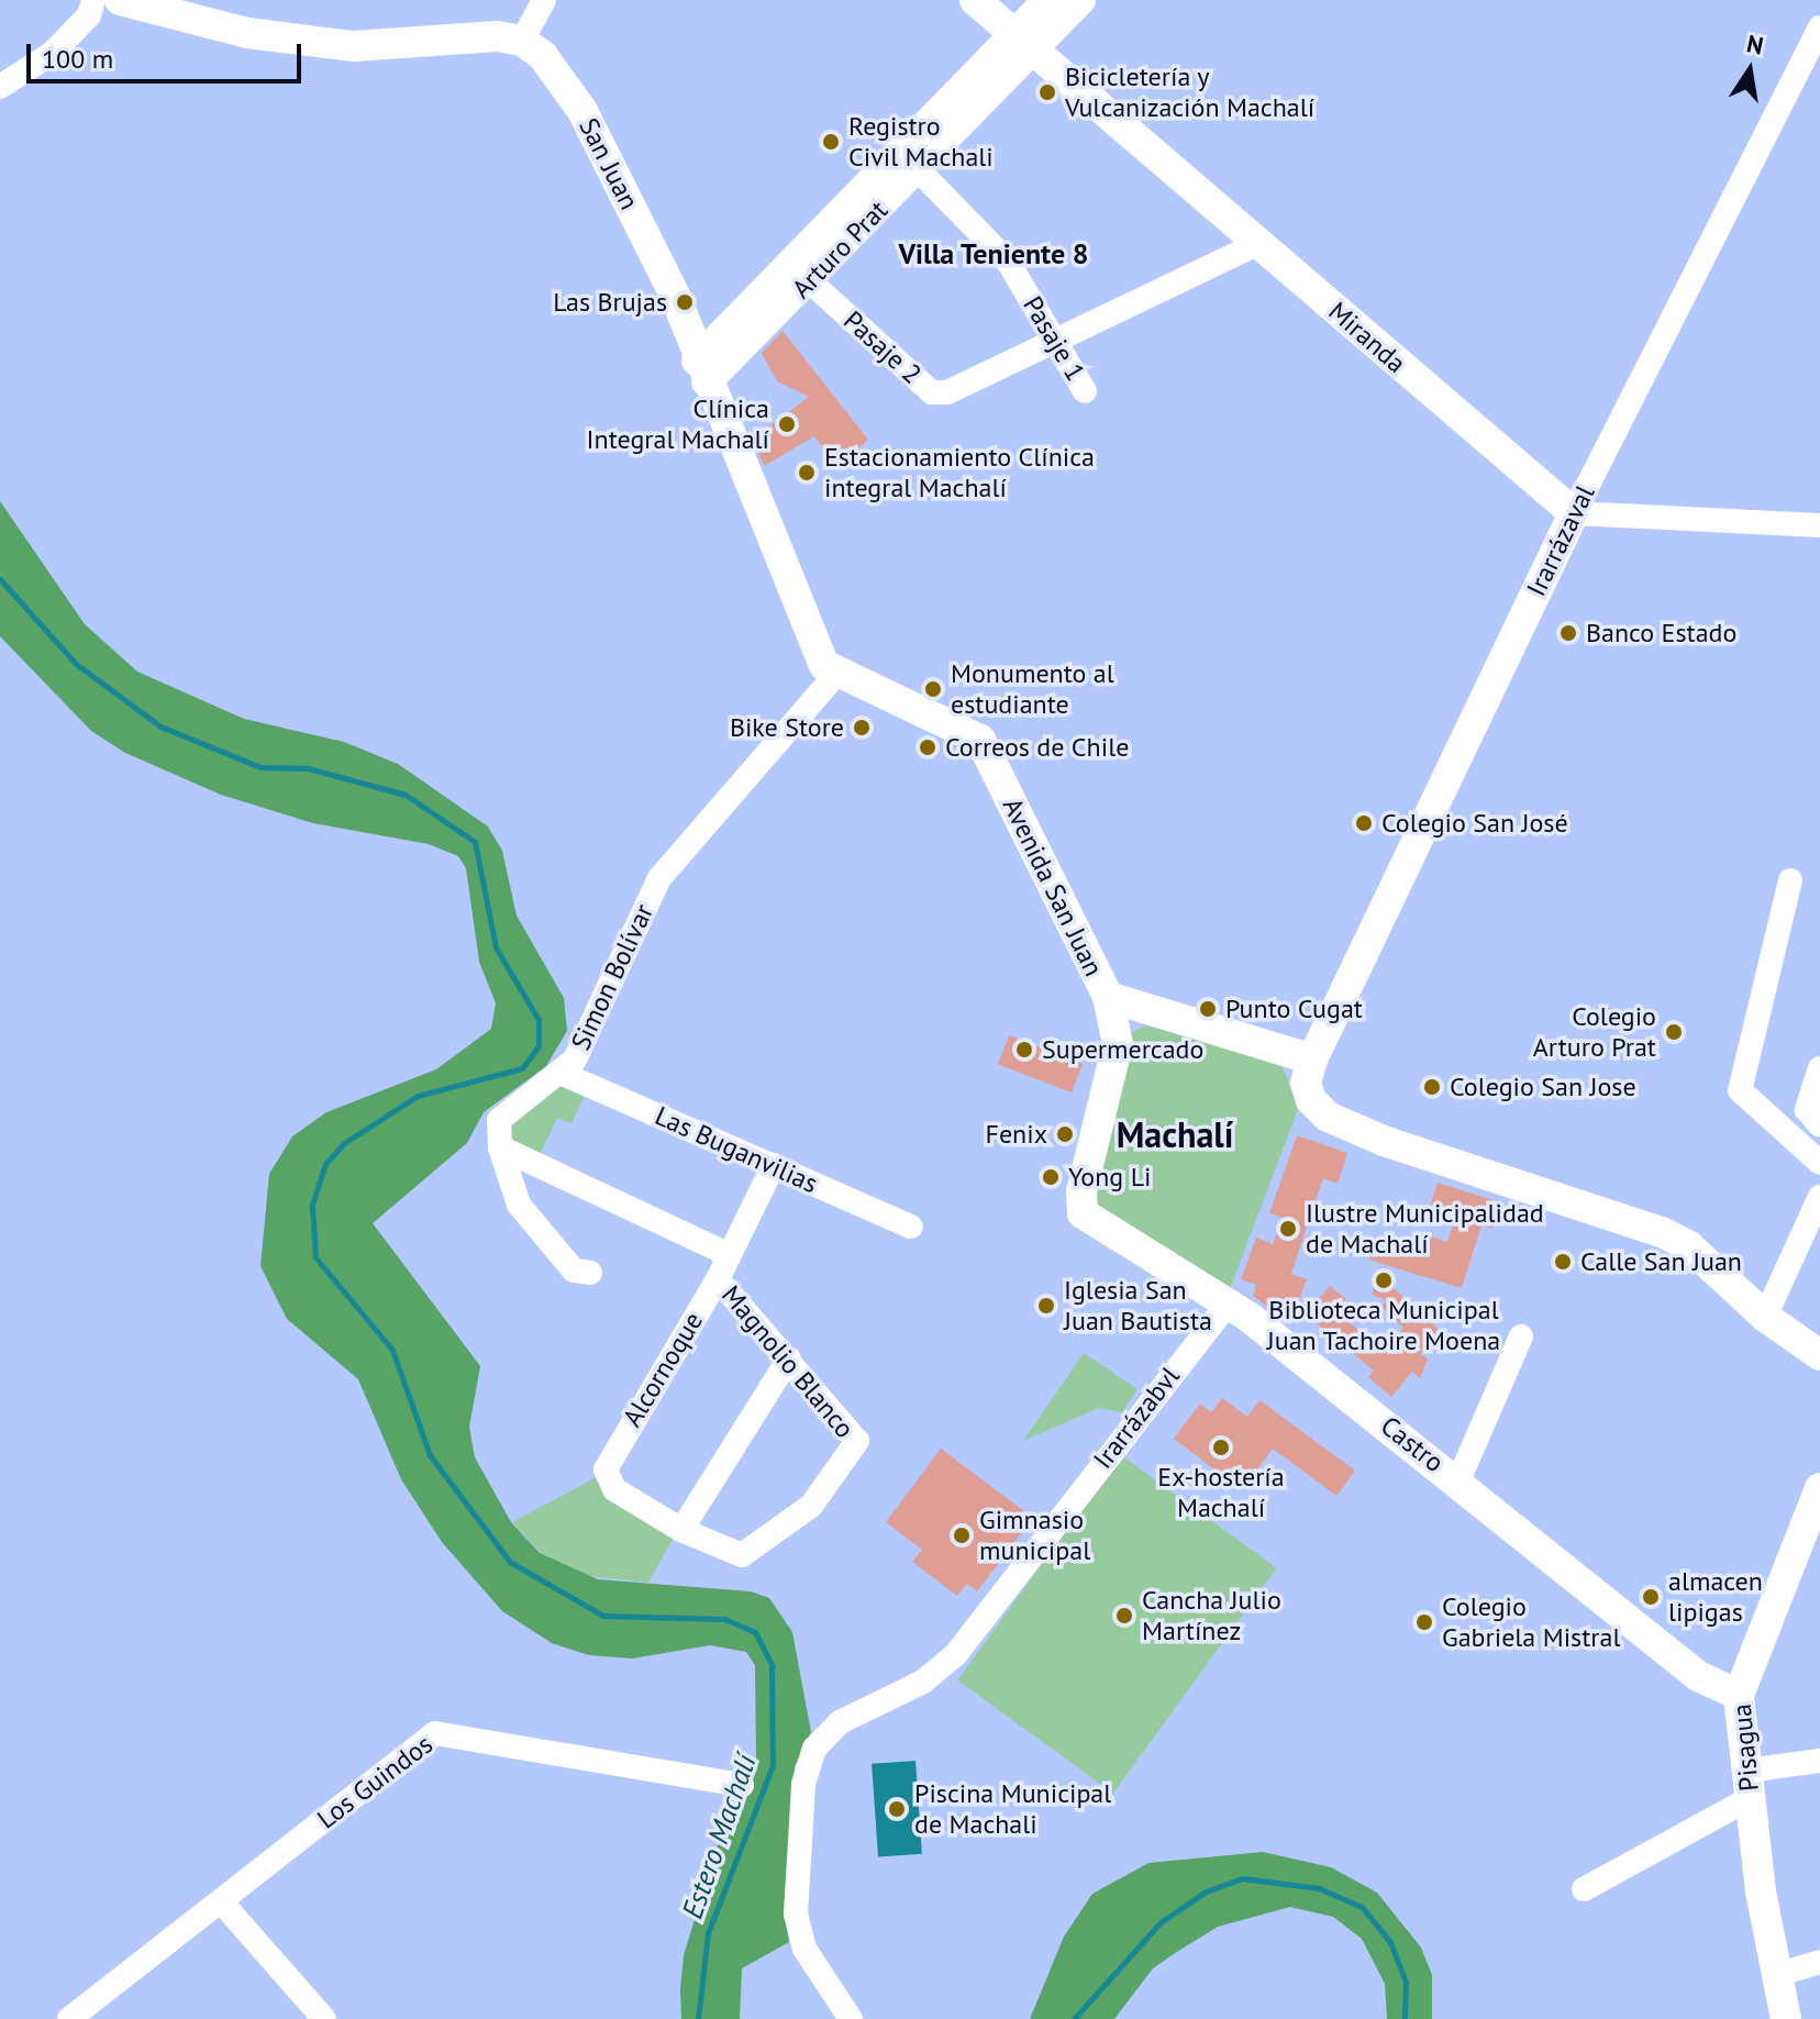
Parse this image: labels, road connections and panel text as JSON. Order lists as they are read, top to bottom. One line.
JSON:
{"streets":{"main road":["San Juan","Arturo Prat","Miranda","Irarrázaval","Avenida San Juan","Castro","Pisagua"],"street":["Pasaje 1","Pasaje 2","Simon Bolívar","Las Buganvilias","Magnolio Blanco","Alcornoque","Irarrázabvl","Los Guindos"]},"crossings":[["San Juan","Arturo Prat"],["San Juan","Avenida San Juan"],["San Juan","Simon Bolívar"],["Arturo Prat","Miranda"],["Arturo Prat","Pasaje 1"],["Arturo Prat","Pasaje 2"],["Miranda","Pasaje 2"],["Miranda","Irarrázaval"],["Pasaje 1","Pasaje 2"],["Irarrázaval","Avenida San Juan"],["Avenida San Juan","Simon Bolívar"],["Avenida San Juan","Castro"],["Simon Bolívar","Las Buganvilias"],["Las Buganvilias","Alcornoque"],["Magnolio Blanco","Alcornoque"],["Irarrázabvl","Castro"],["Castro","Pisagua"]],"districts":["Villa Teniente 8","Machalí"],"water":["Estero Machalí"],"places":["Bicicletería y Vulcanización Machalí","Registro Civil Machali","Las Brujas","Clínica Integral Machalí","Estacionamiento Clínica integral Machalí","Banco Estado","Monumento al estudiante","Bike Store","Correos de Chile","Colegio San José","Punto Cugat","Colegio Arturo Prat","Supermercado","Colegio San Jose","Fenix","Yong Li","Ilustre Municipalidad de Machalí","Calle San Juan","Biblioteca Municipal Juan Tachoire Moena","Iglesia San Juan Bautista","Ex-hostería Machalí","Gimnasio municipal","almacen lipigas","Cancha Julio Martínez","Colegio Gabriela Mistral","Piscina Municipal de Machali"],"scale_bar":"100 m","north":"top"}
